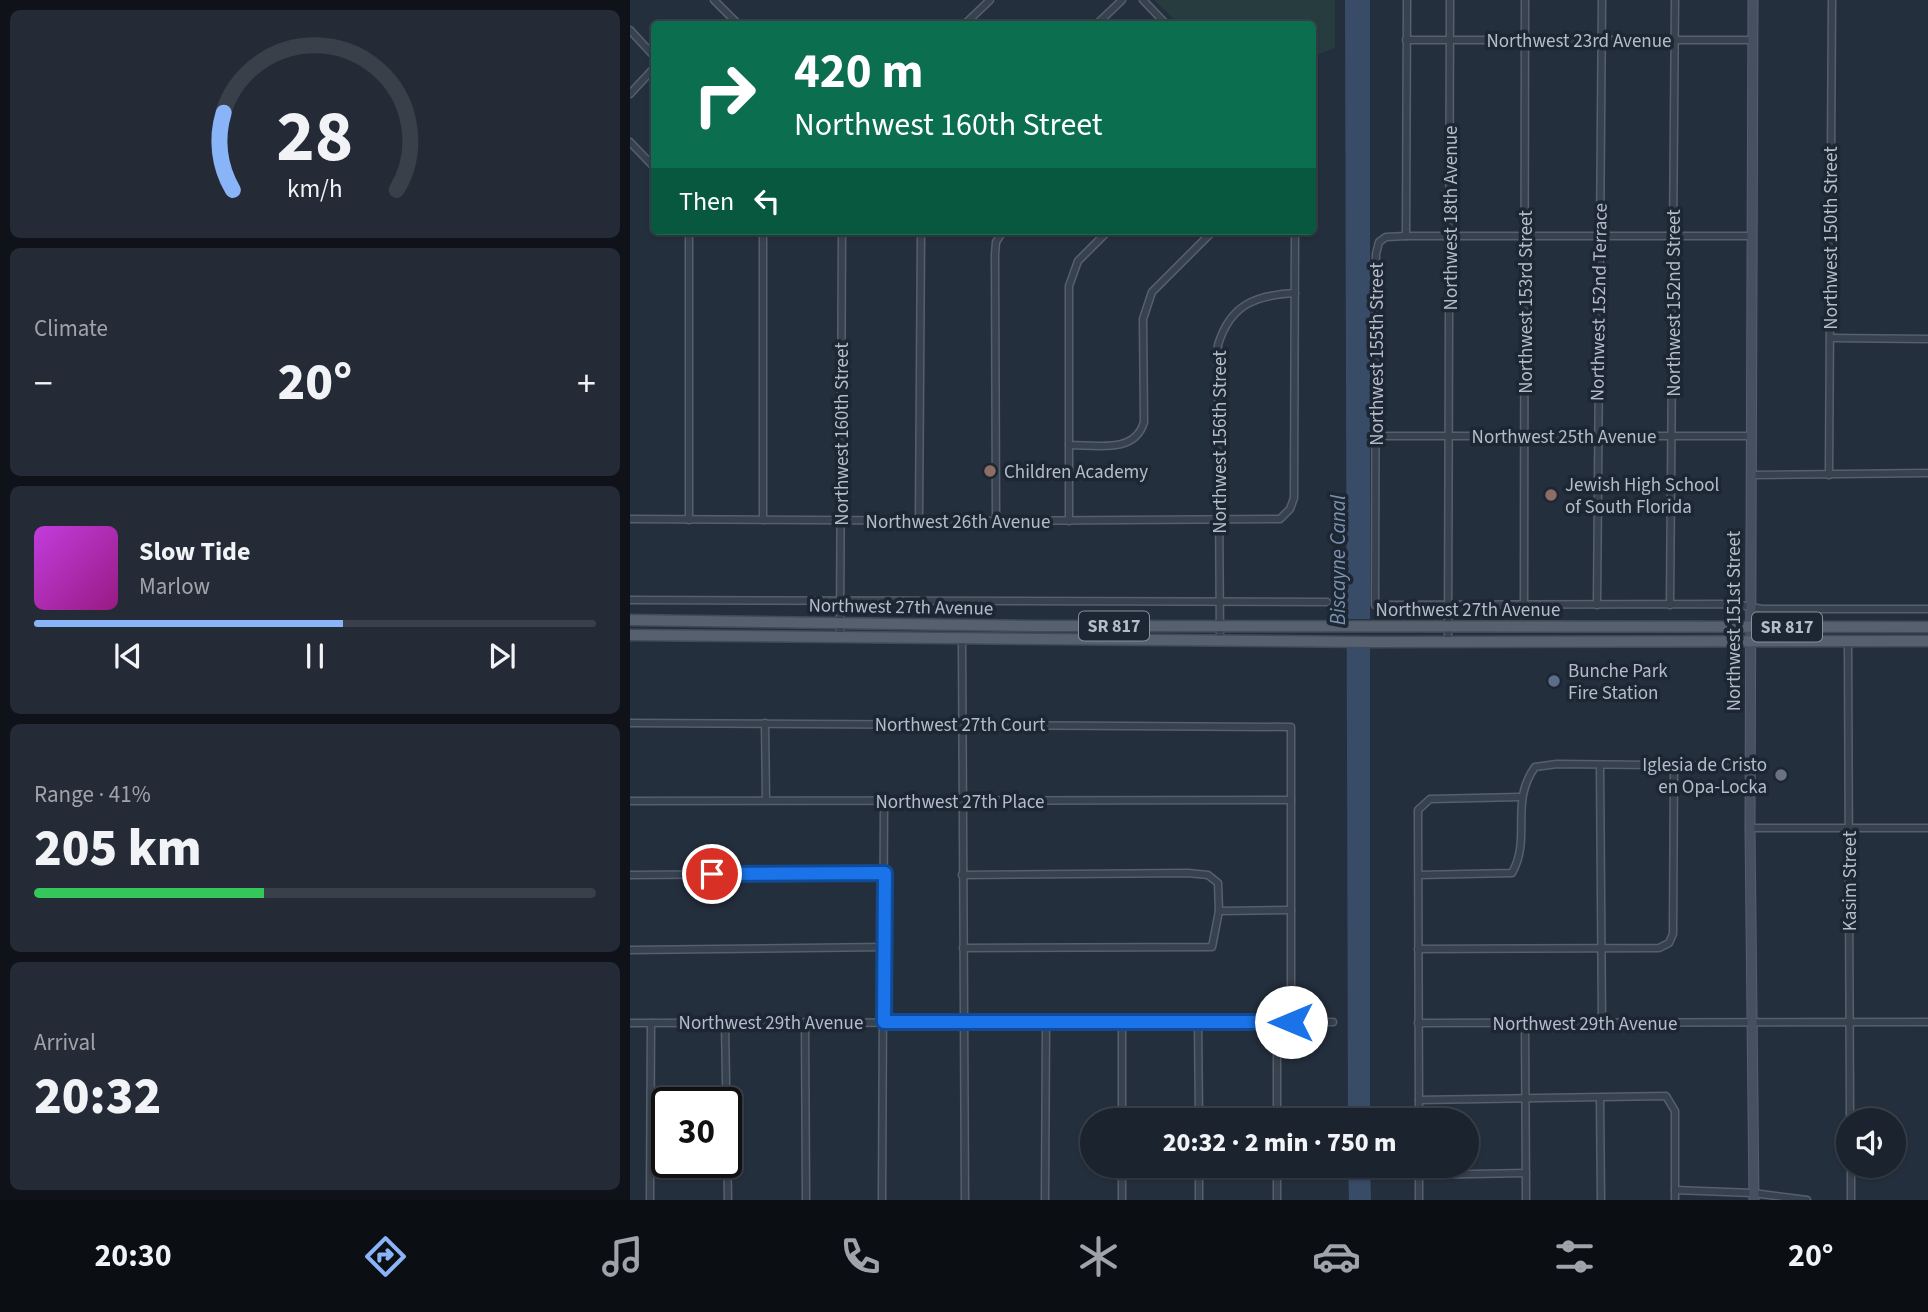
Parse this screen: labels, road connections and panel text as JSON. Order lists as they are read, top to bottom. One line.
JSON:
{"streets":{"main road":["Northwest 27th Avenue","SR 817"],"street":["Northwest 23rd Avenue","Northwest 18th Avenue","Northwest 150th Street","Northwest 153rd Street","Northwest 152nd Terrace","Northwest 152nd Street","Northwest 155th Street","Northwest 160th Street","Northwest 25th Avenue","Northwest 156th Street","Northwest 26th Avenue","Northwest 151st Street","Northwest 27th Court","Northwest 27th Place","Kasim Street","Northwest 29th Avenue"]},"crossings":[["Northwest 23rd Avenue","Northwest 18th Avenue"],["Northwest 23rd Avenue","Northwest 153rd Street"],["Northwest 23rd Avenue","Northwest 152nd Terrace"],["Northwest 23rd Avenue","Northwest 152nd Street"],["Northwest 23rd Avenue","Northwest 151st Street"],["Northwest 18th Avenue","Northwest 25th Avenue"],["Northwest 18th Avenue","Northwest 27th Avenue"],["Northwest 153rd Street","Northwest 25th Avenue"],["Northwest 153rd Street","Northwest 27th Avenue"],["Northwest 152nd Terrace","Northwest 25th Avenue"],["Northwest 152nd Terrace","Northwest 27th Avenue"],["Northwest 152nd Street","Northwest 25th Avenue"],["Northwest 152nd Street","Northwest 27th Avenue"],["Northwest 155th Street","Northwest 25th Avenue"],["Northwest 155th Street","Northwest 27th Avenue"],["Northwest 160th Street","Northwest 26th Avenue"],["Northwest 160th Street","Northwest 27th Avenue"],["Northwest 25th Avenue","Northwest 151st Street"],["Northwest 156th Street","Northwest 26th Avenue"],["Northwest 156th Street","Northwest 27th Avenue"],["Northwest 27th Avenue","Northwest 151st Street"],["Northwest 27th Avenue","Kasim Street"],["Northwest 151st Street","Northwest 29th Avenue"],["Northwest 27th Court","Northwest 27th Place"],["Kasim Street","Northwest 29th Avenue"]],"water":["Biscayne Canal"],"places":["Children Academy","Jewish High School of South Florida","Bunche Park Fire Station","Iglesia de Cristo en Opa-Locka"],"page":{"turn":["420 m","Northwest 160th Street"],"then":"Then","tile":["Climate",["Range · 41%","205 km"],["Arrival","20:32"]],"heat":["−","20°","+"],"song":["Slow Tide","Marlow"],"limit":"30","trip":"20:32 · 2 min · 750 m","tabs":["20:30","20°"],"gauge":["28","km/h"]}}
